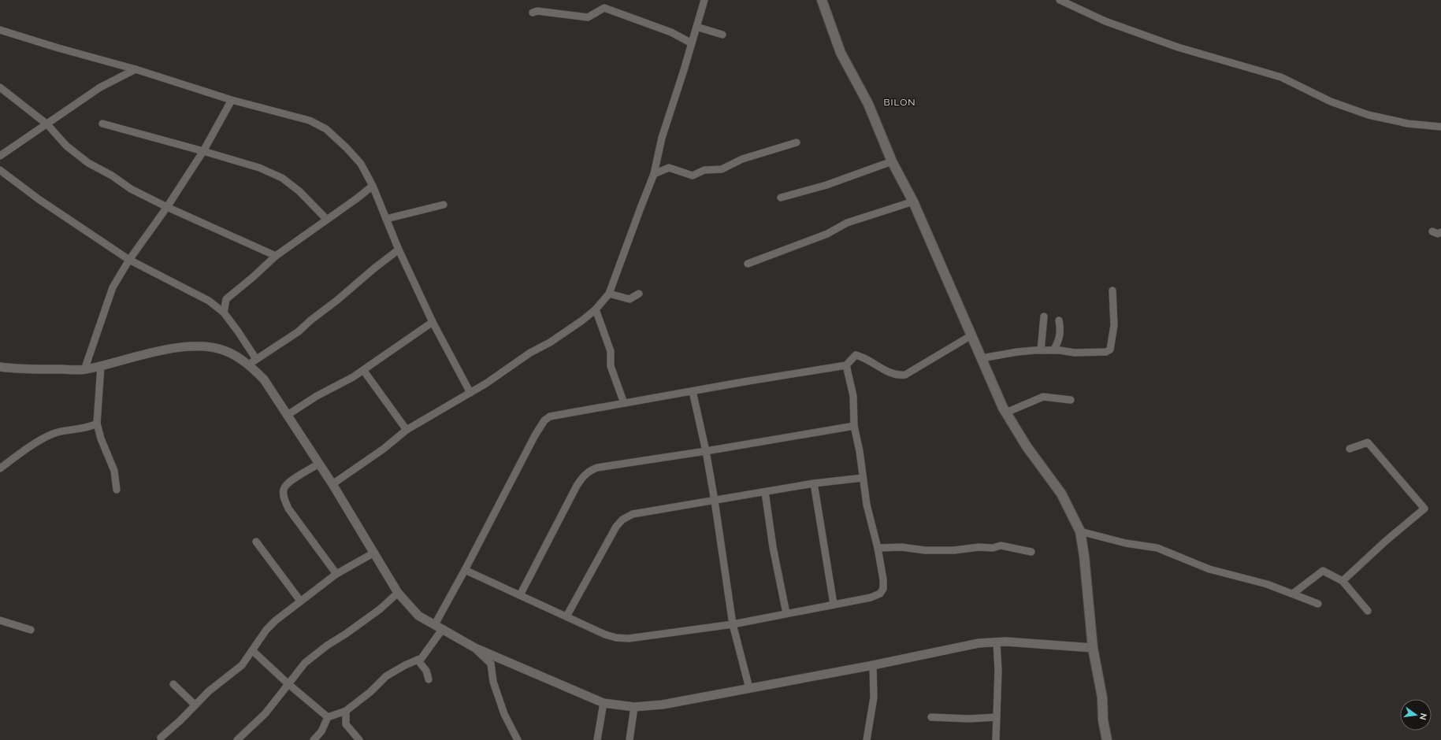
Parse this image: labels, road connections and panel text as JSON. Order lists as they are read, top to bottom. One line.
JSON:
{"districts":["BILON"],"north":"right"}
